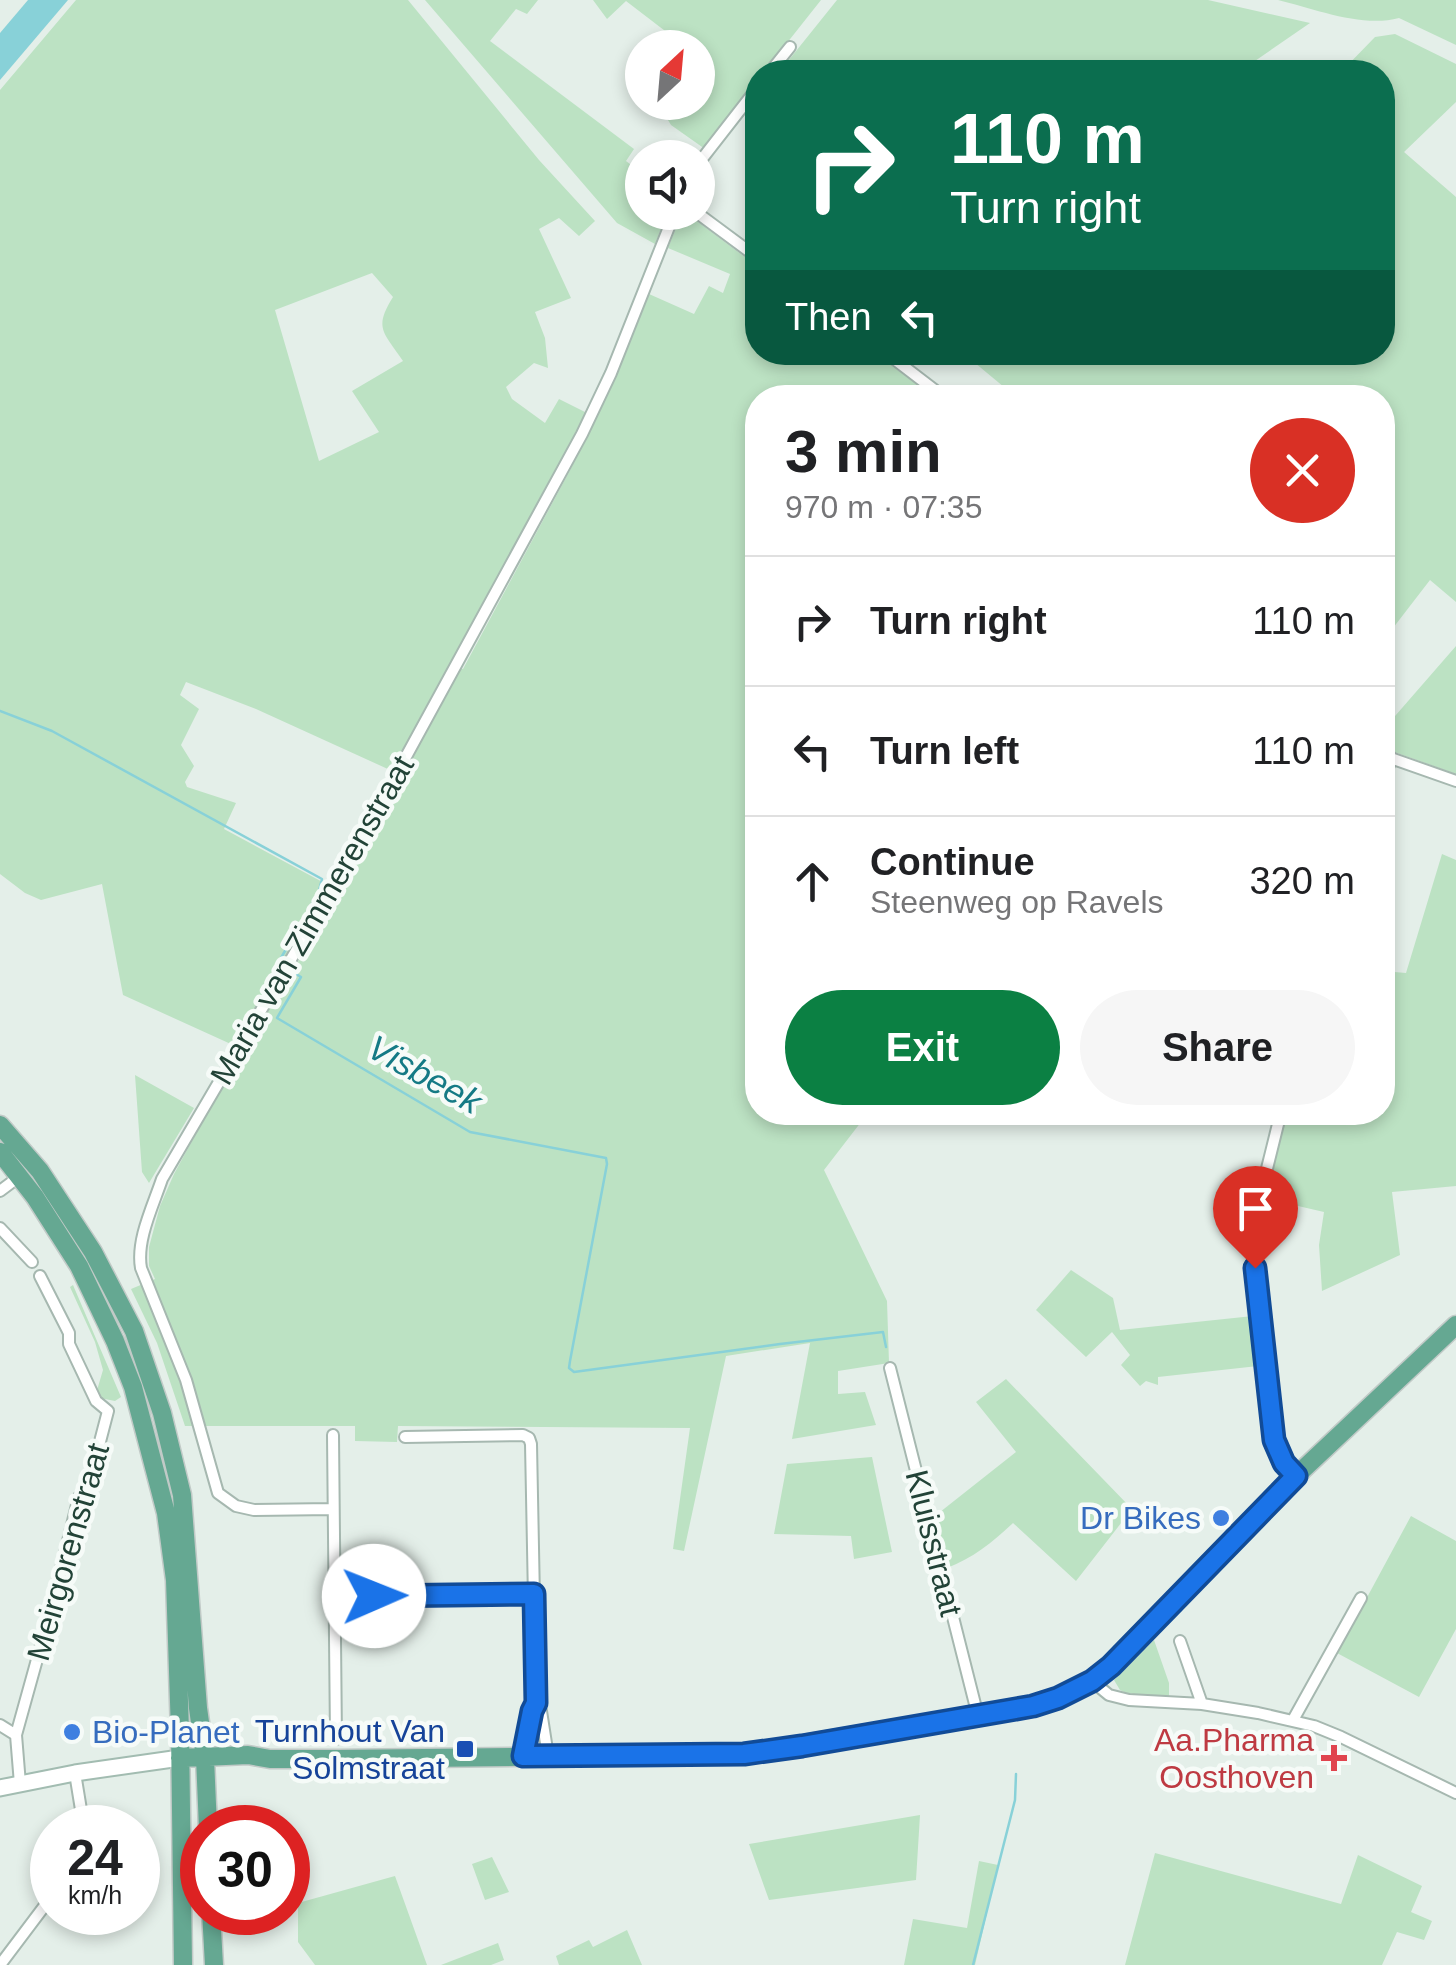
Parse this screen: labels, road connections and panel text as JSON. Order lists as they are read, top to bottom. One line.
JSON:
{"streets":{"street":["Maria van Zimmerenstraat","Kluisstraat","Meirgorenstraat"]},"water":["Visbeek"],"places":{"other":["Dr Bikes","Bio-Planet"],"transit":["Turnhout Van Solmstraat"],"health":["Aa.Pharma Oosthoven"]},"north":"top right","page":{"turn":["110 m","Turn right"],"then":"Then","heading":["3 min","970 m · 07:35"],"list":[{"name":"Turn right","value":"110 m"},{"name":"Turn left","value":"110 m"},{"name":"Continue","note":"Steenweg op Ravels","value":"320 m"}],"buttons":["Exit","Share"],"speed":"24 km/h","limit":"30"}}
